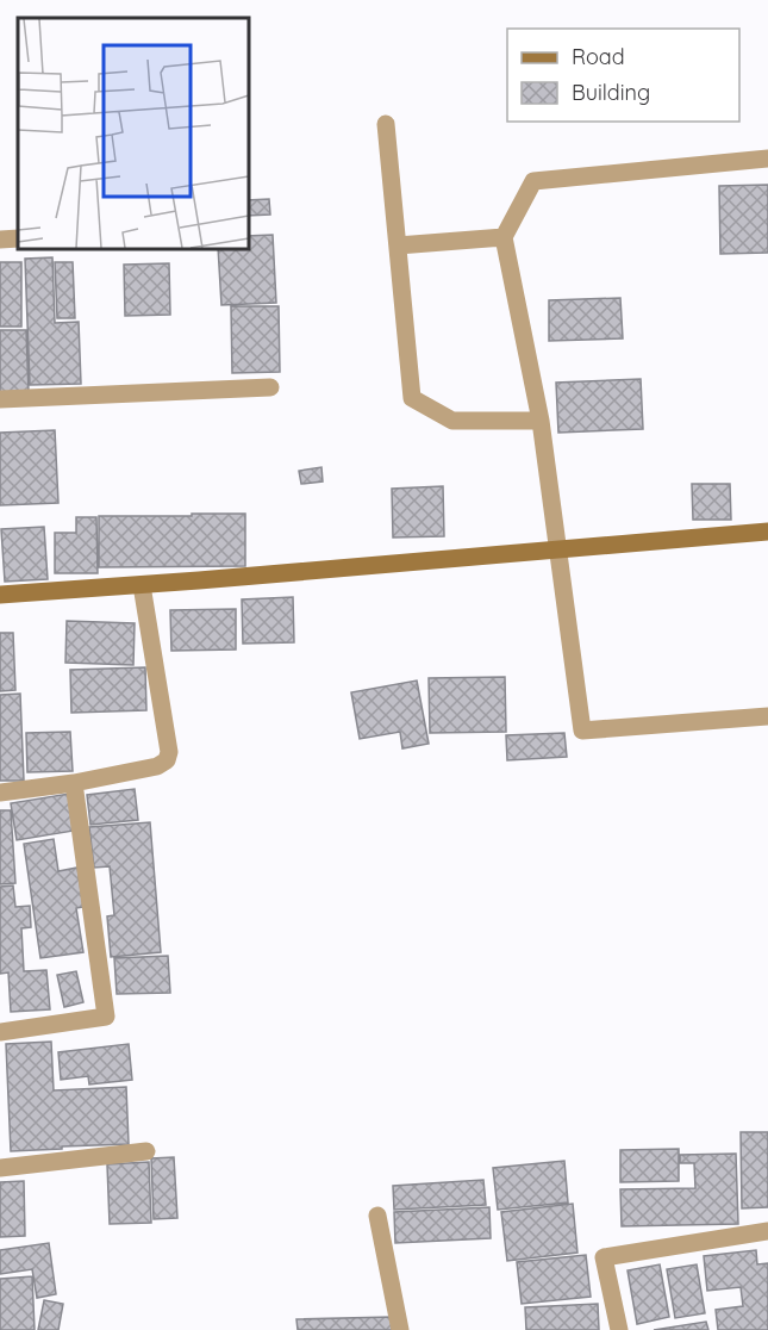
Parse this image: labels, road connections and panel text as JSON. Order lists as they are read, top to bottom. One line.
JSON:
{"legend":["Road","Building"]}
